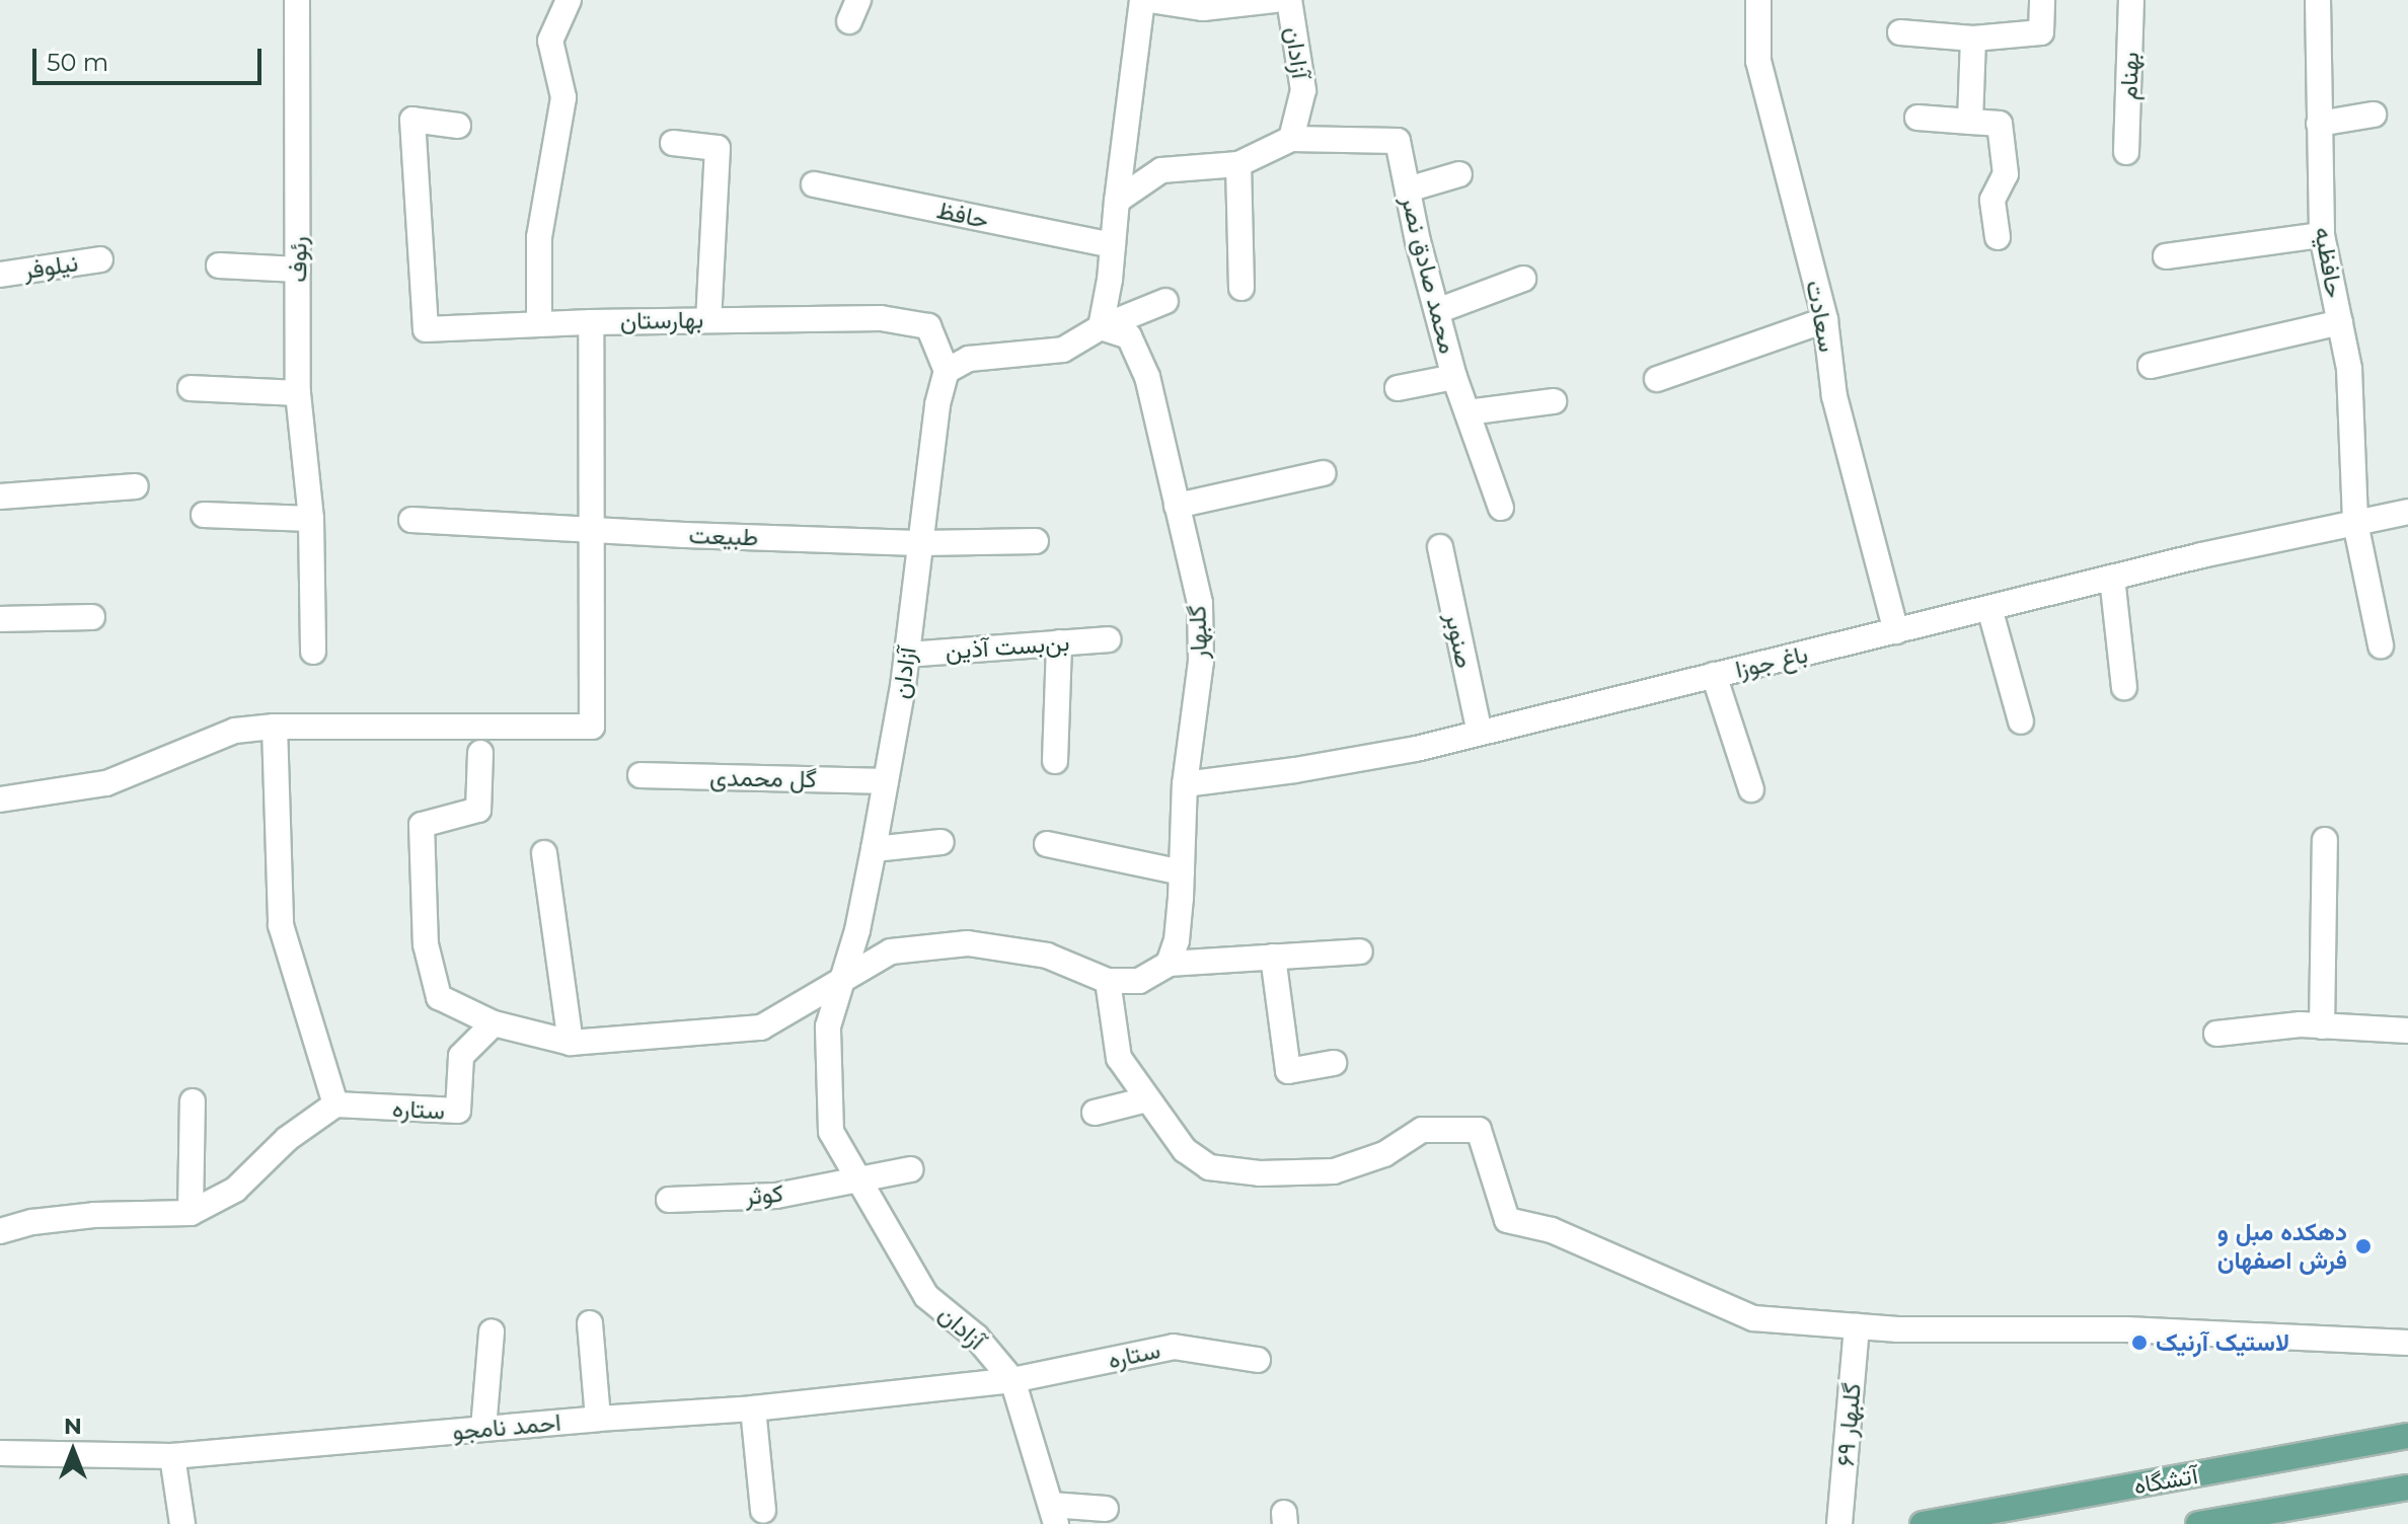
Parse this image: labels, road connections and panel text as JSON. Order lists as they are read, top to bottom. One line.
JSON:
{"streets":{"main road":["آتشگاه"],"street":["آزادان","بهنام","حافظ","رئوف","حافظیه","نیلوفر","محمد صادق نصر","سعادت","بهارستان","طبیعت","گلبهار","صنوبر","بن‌بست آذین","باغ جوزا","گل محمدی","ستاره","کوثر","۶۹ گلبهار","احمد نامجو"]},"crossings":[["آزادان","محمد صادق نصر"],["آزادان","بهارستان"],["آزادان","طبیعت"],["آزادان","بن‌بست آذین"],["آزادان","گل محمدی"],["آزادان","ستاره"],["آزادان","کوثر"],["آزادان","احمد نامجو"],["حافظیه","باغ جوزا"],["سعادت","باغ جوزا"],["بهارستان","طبیعت"],["گلبهار","باغ جوزا"],["صنوبر","باغ جوزا"],["ستاره","احمد نامجو"]],"places":["دهکده مبل و فرش اصفهان","لاستیک آرنیک"],"scale_bar":"50 m","north":"top"}
